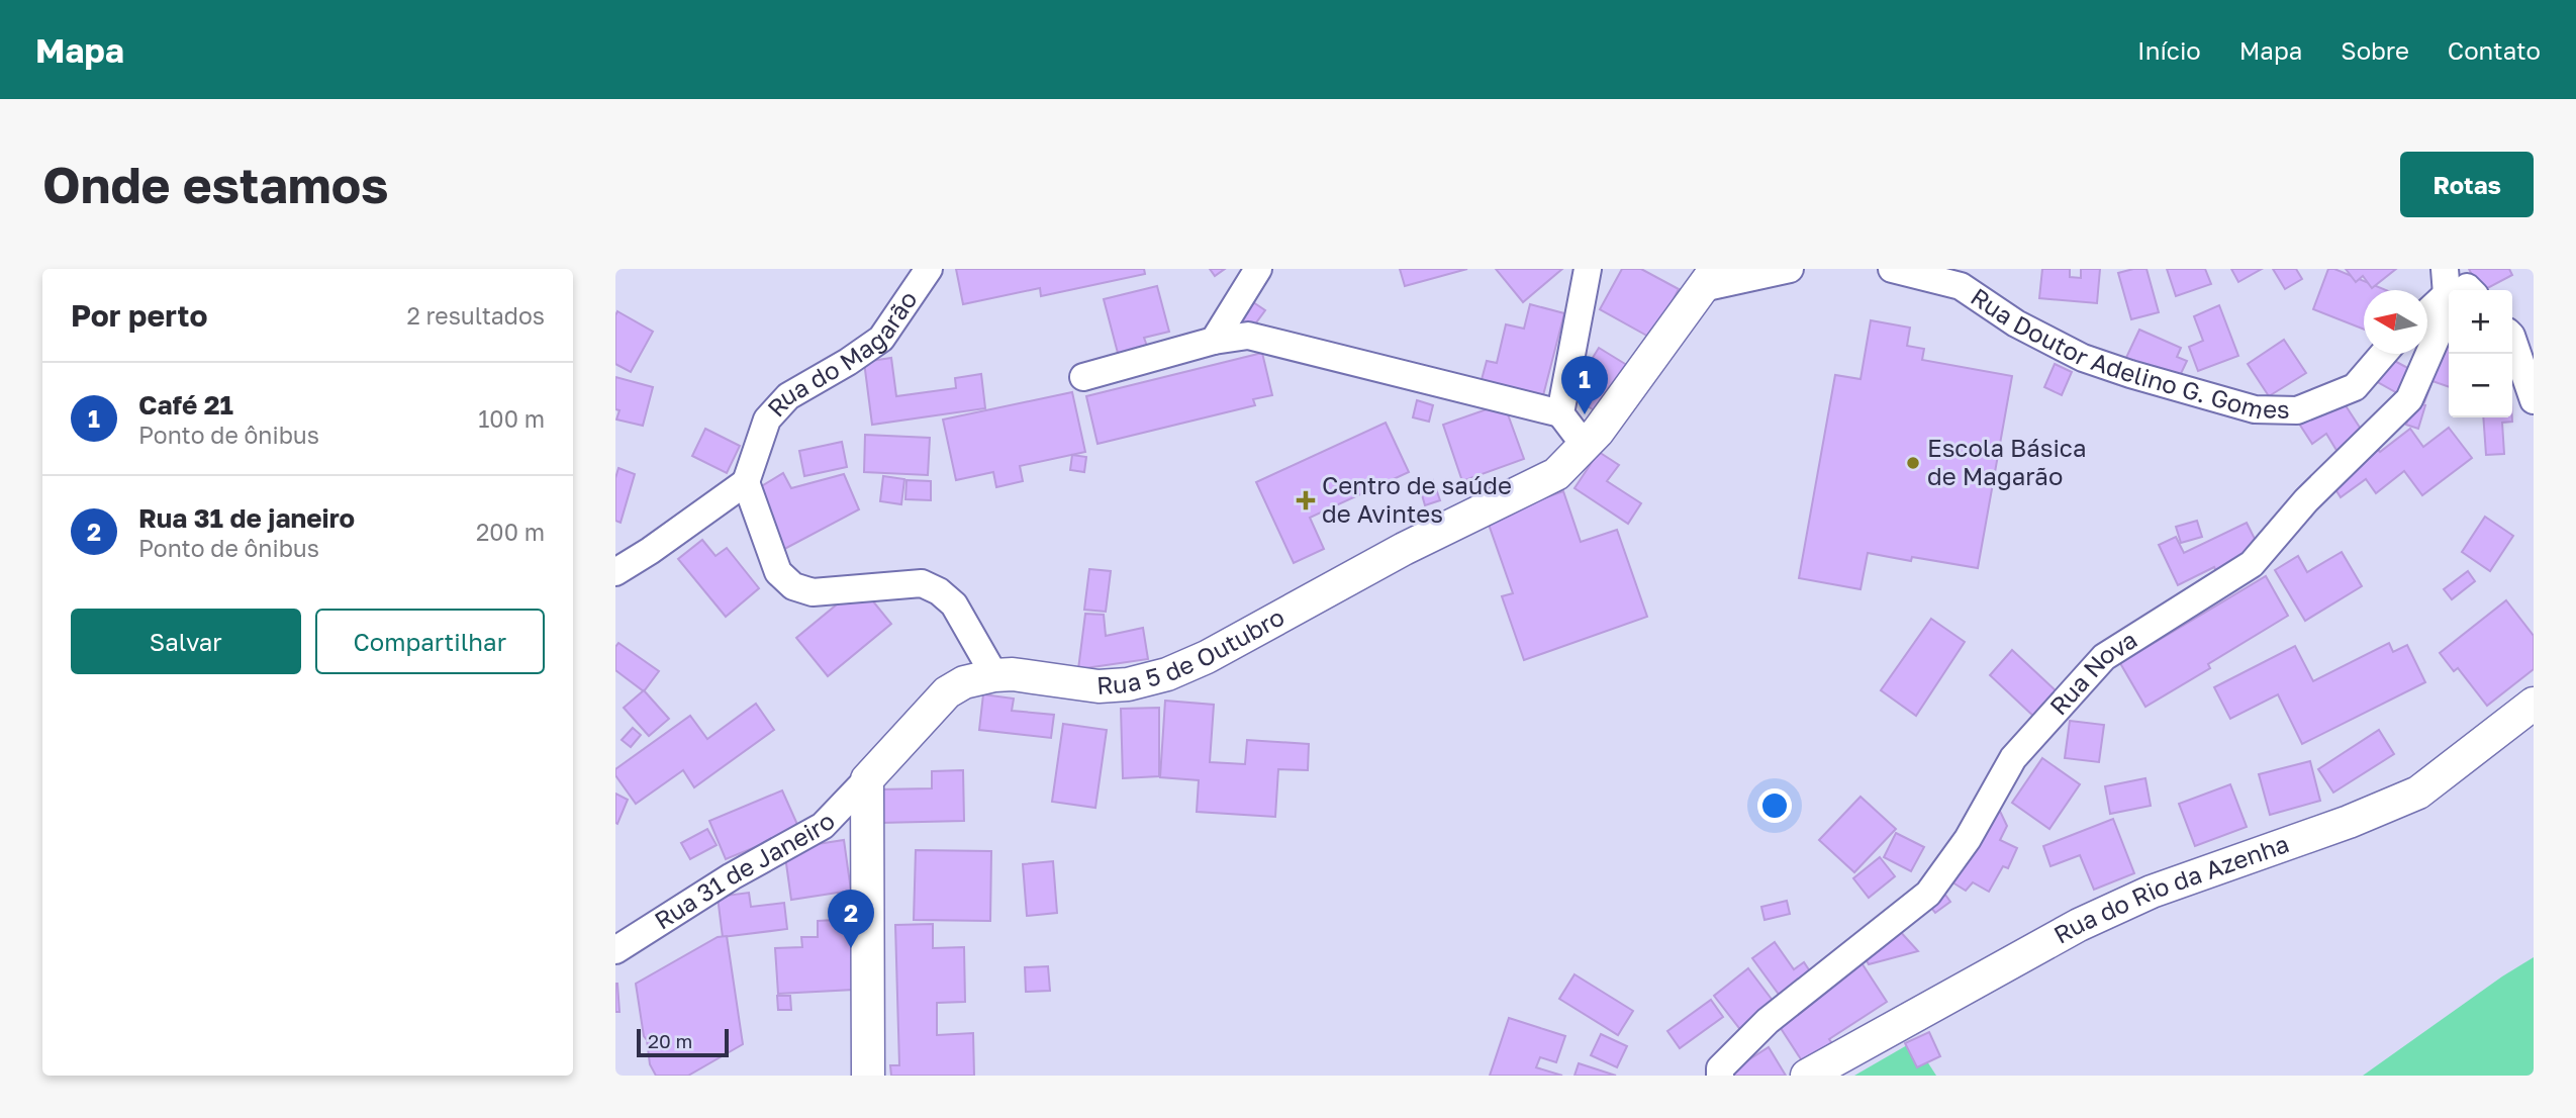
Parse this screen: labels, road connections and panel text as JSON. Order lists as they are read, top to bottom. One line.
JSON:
{"streets":{"street":["Rua Doutor Adelino G. Gomes","Rua do Magarão","Rua 5 de Outubro","Rua Nova","Rua 31 de Janeiro","Rua do Rio da Azenha"]},"crossings":[["Rua 5 de Outubro","Rua 31 de Janeiro"]],"places":{"other":["Escola Básica de Magarão"],"health":["Centro de saúde de Avintes"]},"scale_bar":"20 m","north":"left","page":{"header":"Mapa","nav":["Início","Mapa","Sobre","Contato"],"buttons":["Rotas",["Salvar","Compartilhar"]],"title":"Onde estamos","heading":["Por perto","2 resultados"],"map_buttons":["+","−"],"pins":["1","2"],"list":[{"mark":"1","name":"Café 21","note":"Ponto de ônibus","value":"100 m"},{"mark":"2","name":"Rua 31 de janeiro","note":"Ponto de ônibus","value":"200 m"}],"scale":"20 m"}}
